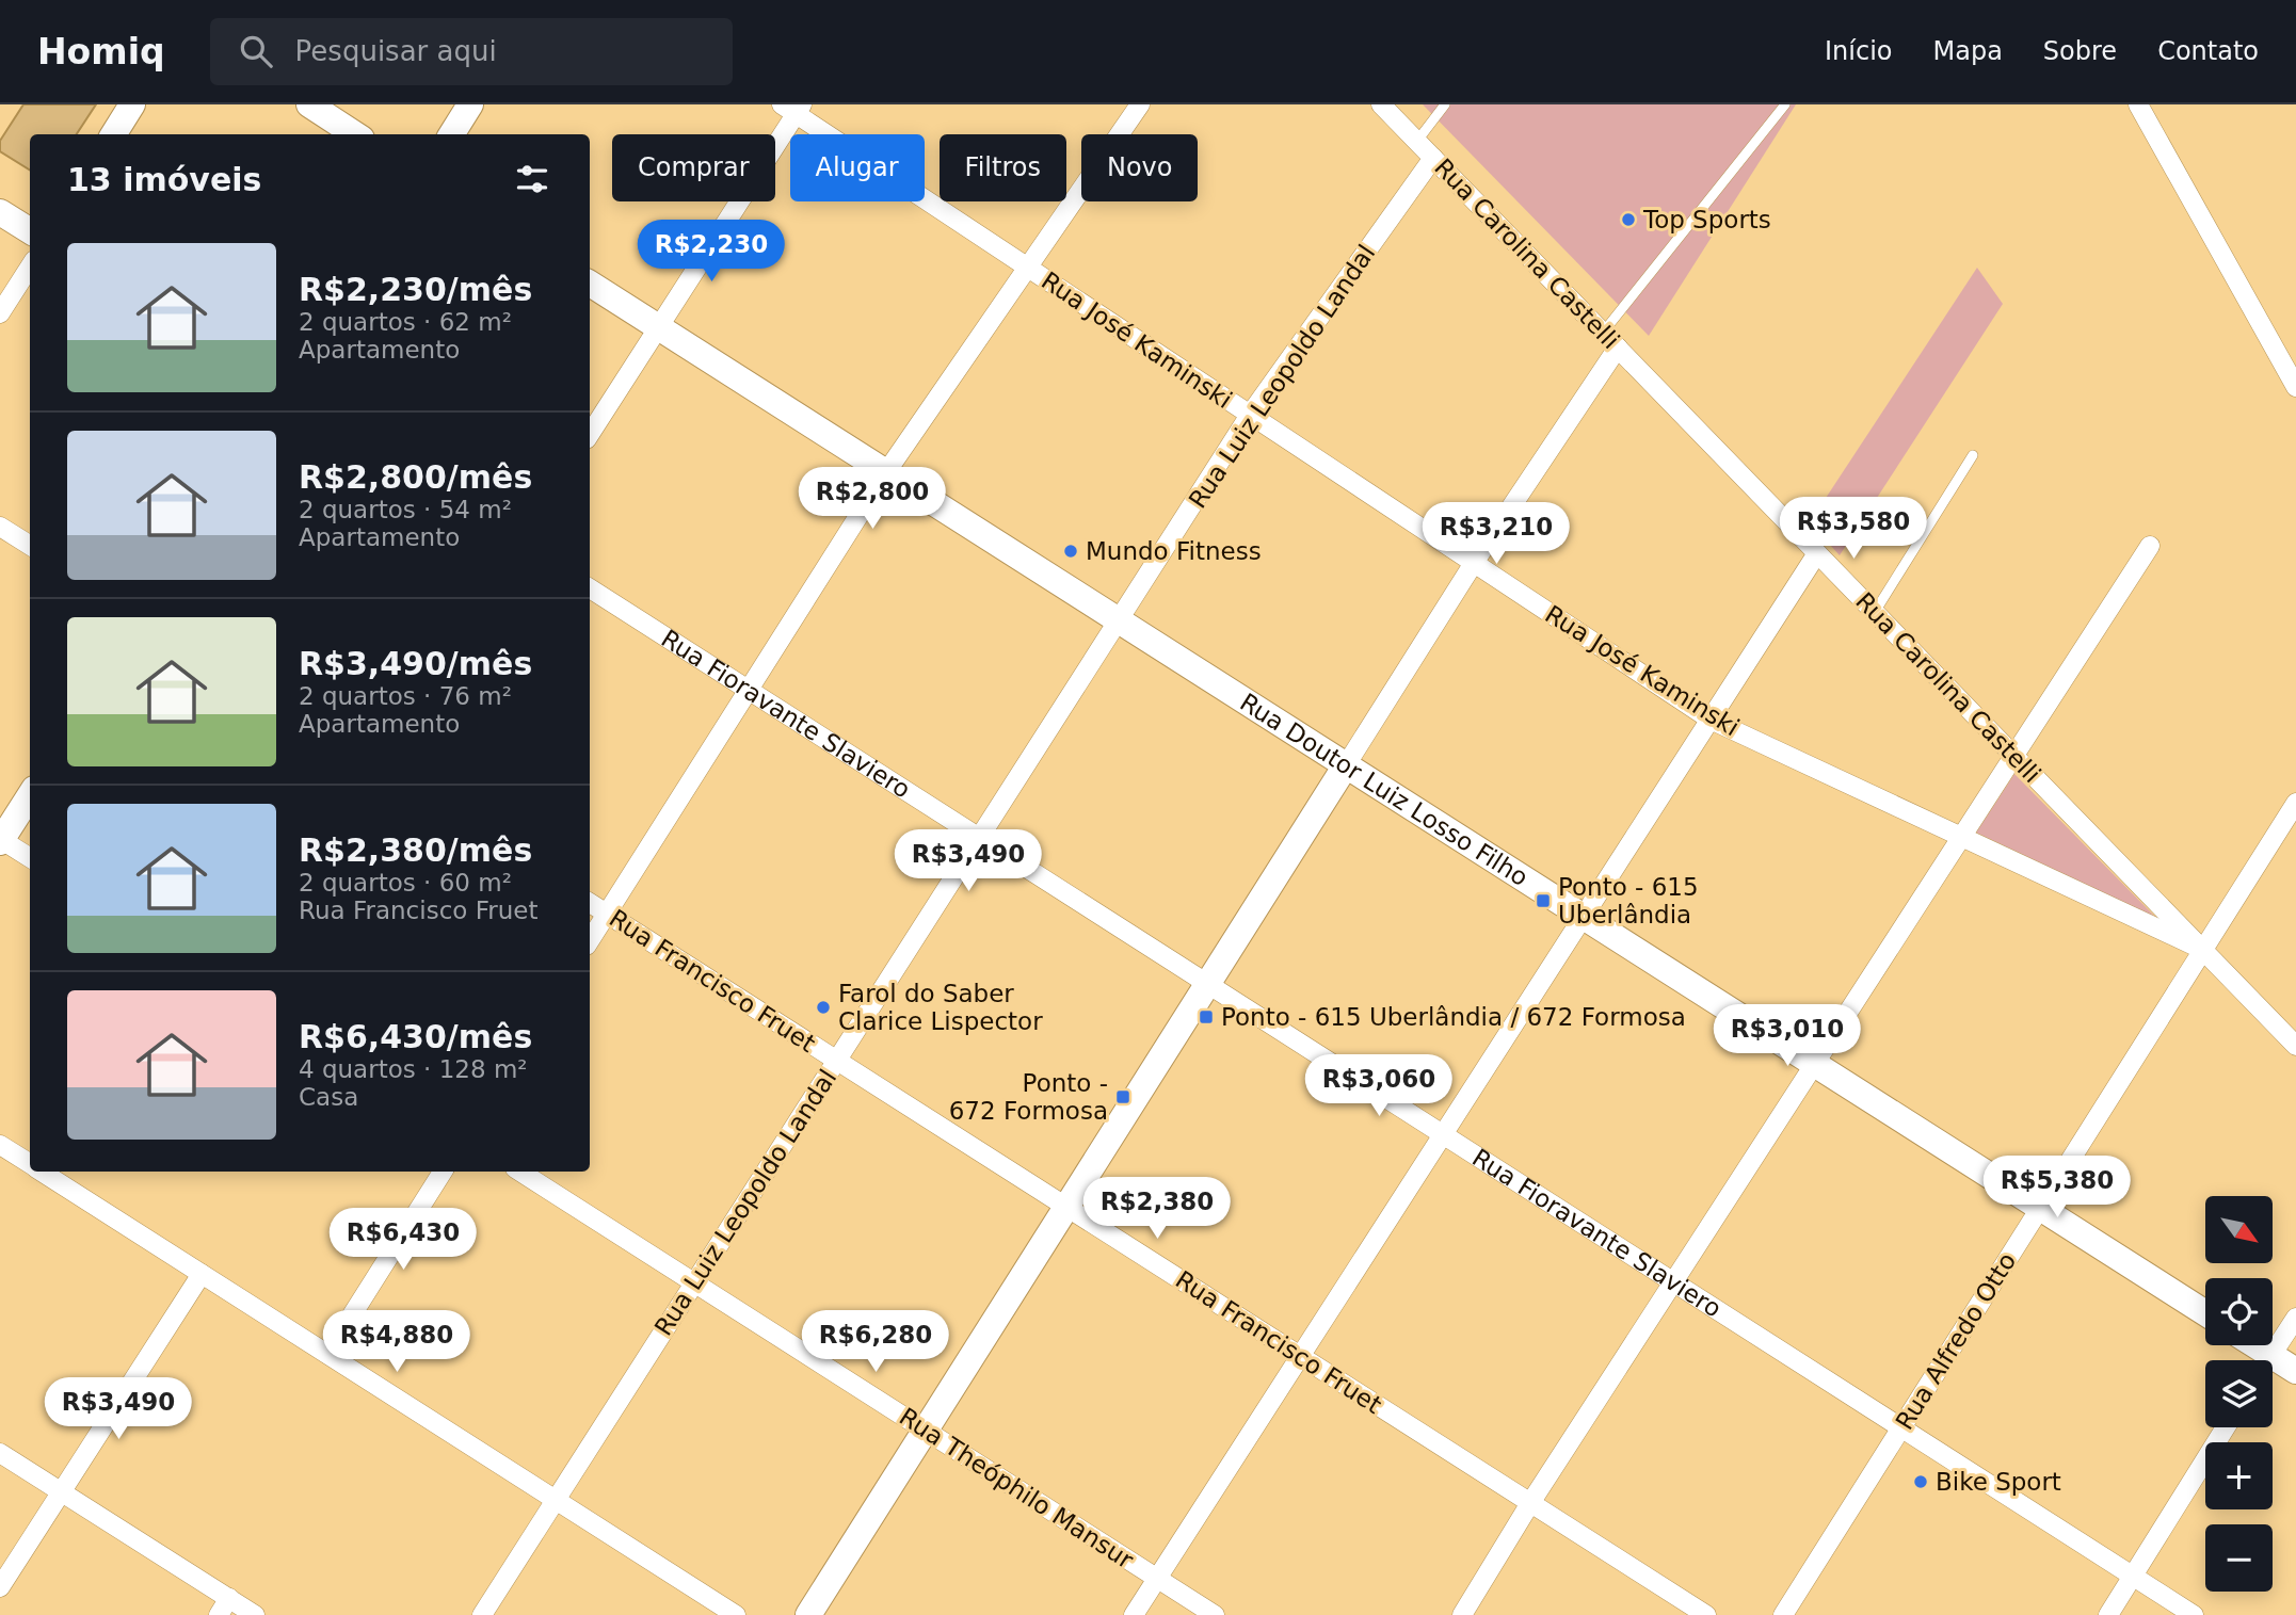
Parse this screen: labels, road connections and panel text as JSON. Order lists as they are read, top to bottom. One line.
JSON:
{"streets":{"street":["Rua Carolina Castelli","Rua José Kaminski","Rua Luiz Leopoldo Landal","Rua Fioravante Slaviero","Rua Doutor Luiz Losso Filho","Rua Francisco Fruet","Rua Alfredo Otto","Rua Theóphilo Mansur"]},"crossings":[["Rua Carolina Castelli","Rua José Kaminski"],["Rua Carolina Castelli","Rua Luiz Leopoldo Landal"],["Rua Carolina Castelli","Rua Alfredo Otto"],["Rua José Kaminski","Rua Luiz Leopoldo Landal"],["Rua José Kaminski","Rua Alfredo Otto"],["Rua Luiz Leopoldo Landal","Rua Fioravante Slaviero"],["Rua Luiz Leopoldo Landal","Rua Doutor Luiz Losso Filho"],["Rua Luiz Leopoldo Landal","Rua Francisco Fruet"],["Rua Luiz Leopoldo Landal","Rua Theóphilo Mansur"],["Rua Fioravante Slaviero","Rua Alfredo Otto"],["Rua Doutor Luiz Losso Filho","Rua Alfredo Otto"]],"places":{"other":["Top Sports","Mundo Fitness","Farol do Saber Clarice Lispector","Bike Sport"],"transit":["Ponto - 615 Uberlândia","Ponto - 615 Uberlândia / 672 Formosa","Ponto - 672 Formosa"]},"north":"bottom right","page":{"header":"Homiq","search":"Pesquisar aqui","nav":["Início","Mapa","Sobre","Contato"],"chip":["Comprar","Alugar","Filtros","Novo"],"heading":"13 imóveis","price":["R$2,230","R$2,800","R$3,580","R$3,210","R$3,490","R$3,010","R$3,060","R$5,380","R$2,380","R$6,430","R$4,880","R$6,280","R$3,490"],"list":[{"name":"R$2,230/mês","note":"2 quartos · 62 m² · Apartamento"},{"name":"R$2,800/mês","note":"2 quartos · 54 m² · Apartamento"},{"name":"R$3,490/mês","note":"2 quartos · 76 m² · Apartamento"},{"name":"R$2,380/mês","note":"2 quartos · 60 m² · Rua Francisco Fruet"},{"name":"R$6,430/mês","note":"4 quartos · 128 m² · Casa"}],"map_buttons":["+","−"]}}
